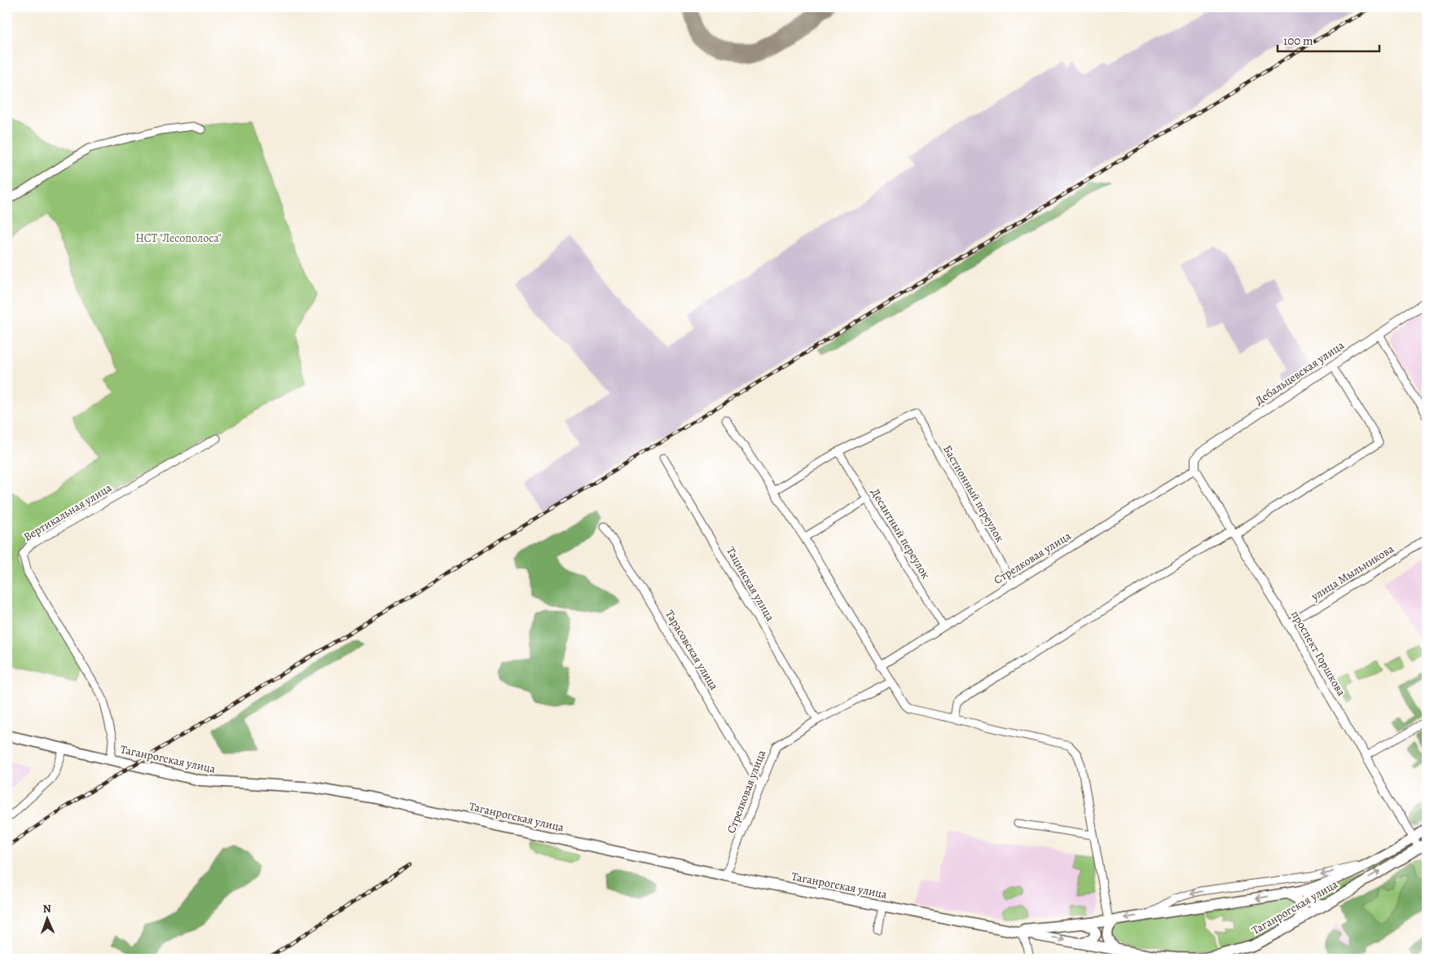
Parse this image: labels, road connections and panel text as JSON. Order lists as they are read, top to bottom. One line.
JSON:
{"streets":{"main road":["Таганрогская улица"],"street":["Дебальцевская улица","Бастионный переулок","Вертикальная улица","Десантный переулок","Стрелковая улица","улица Мыльникова","Тацинская улица","Тарасовская улица","проспект Горшкова"]},"crossings":[["Дебальцевская улица","Стрелковая улица"],["Дебальцевская улица","проспект Горшкова"],["Бастионный переулок","Десантный переулок"],["Бастионный переулок","Стрелковая улица"],["Вертикальная улица","Таганрогская улица"],["Десантный переулок","Стрелковая улица"],["Стрелковая улица","Тацинская улица"],["Стрелковая улица","Тарасовская улица"],["Стрелковая улица","проспект Горшкова"],["Стрелковая улица","Таганрогская улица"],["улица Мыльникова","проспект Горшкова"],["проспект Горшкова","Таганрогская улица"]],"parks":["НСТ \"Лесополоса\""],"scale_bar":"100 m","north":"top"}
